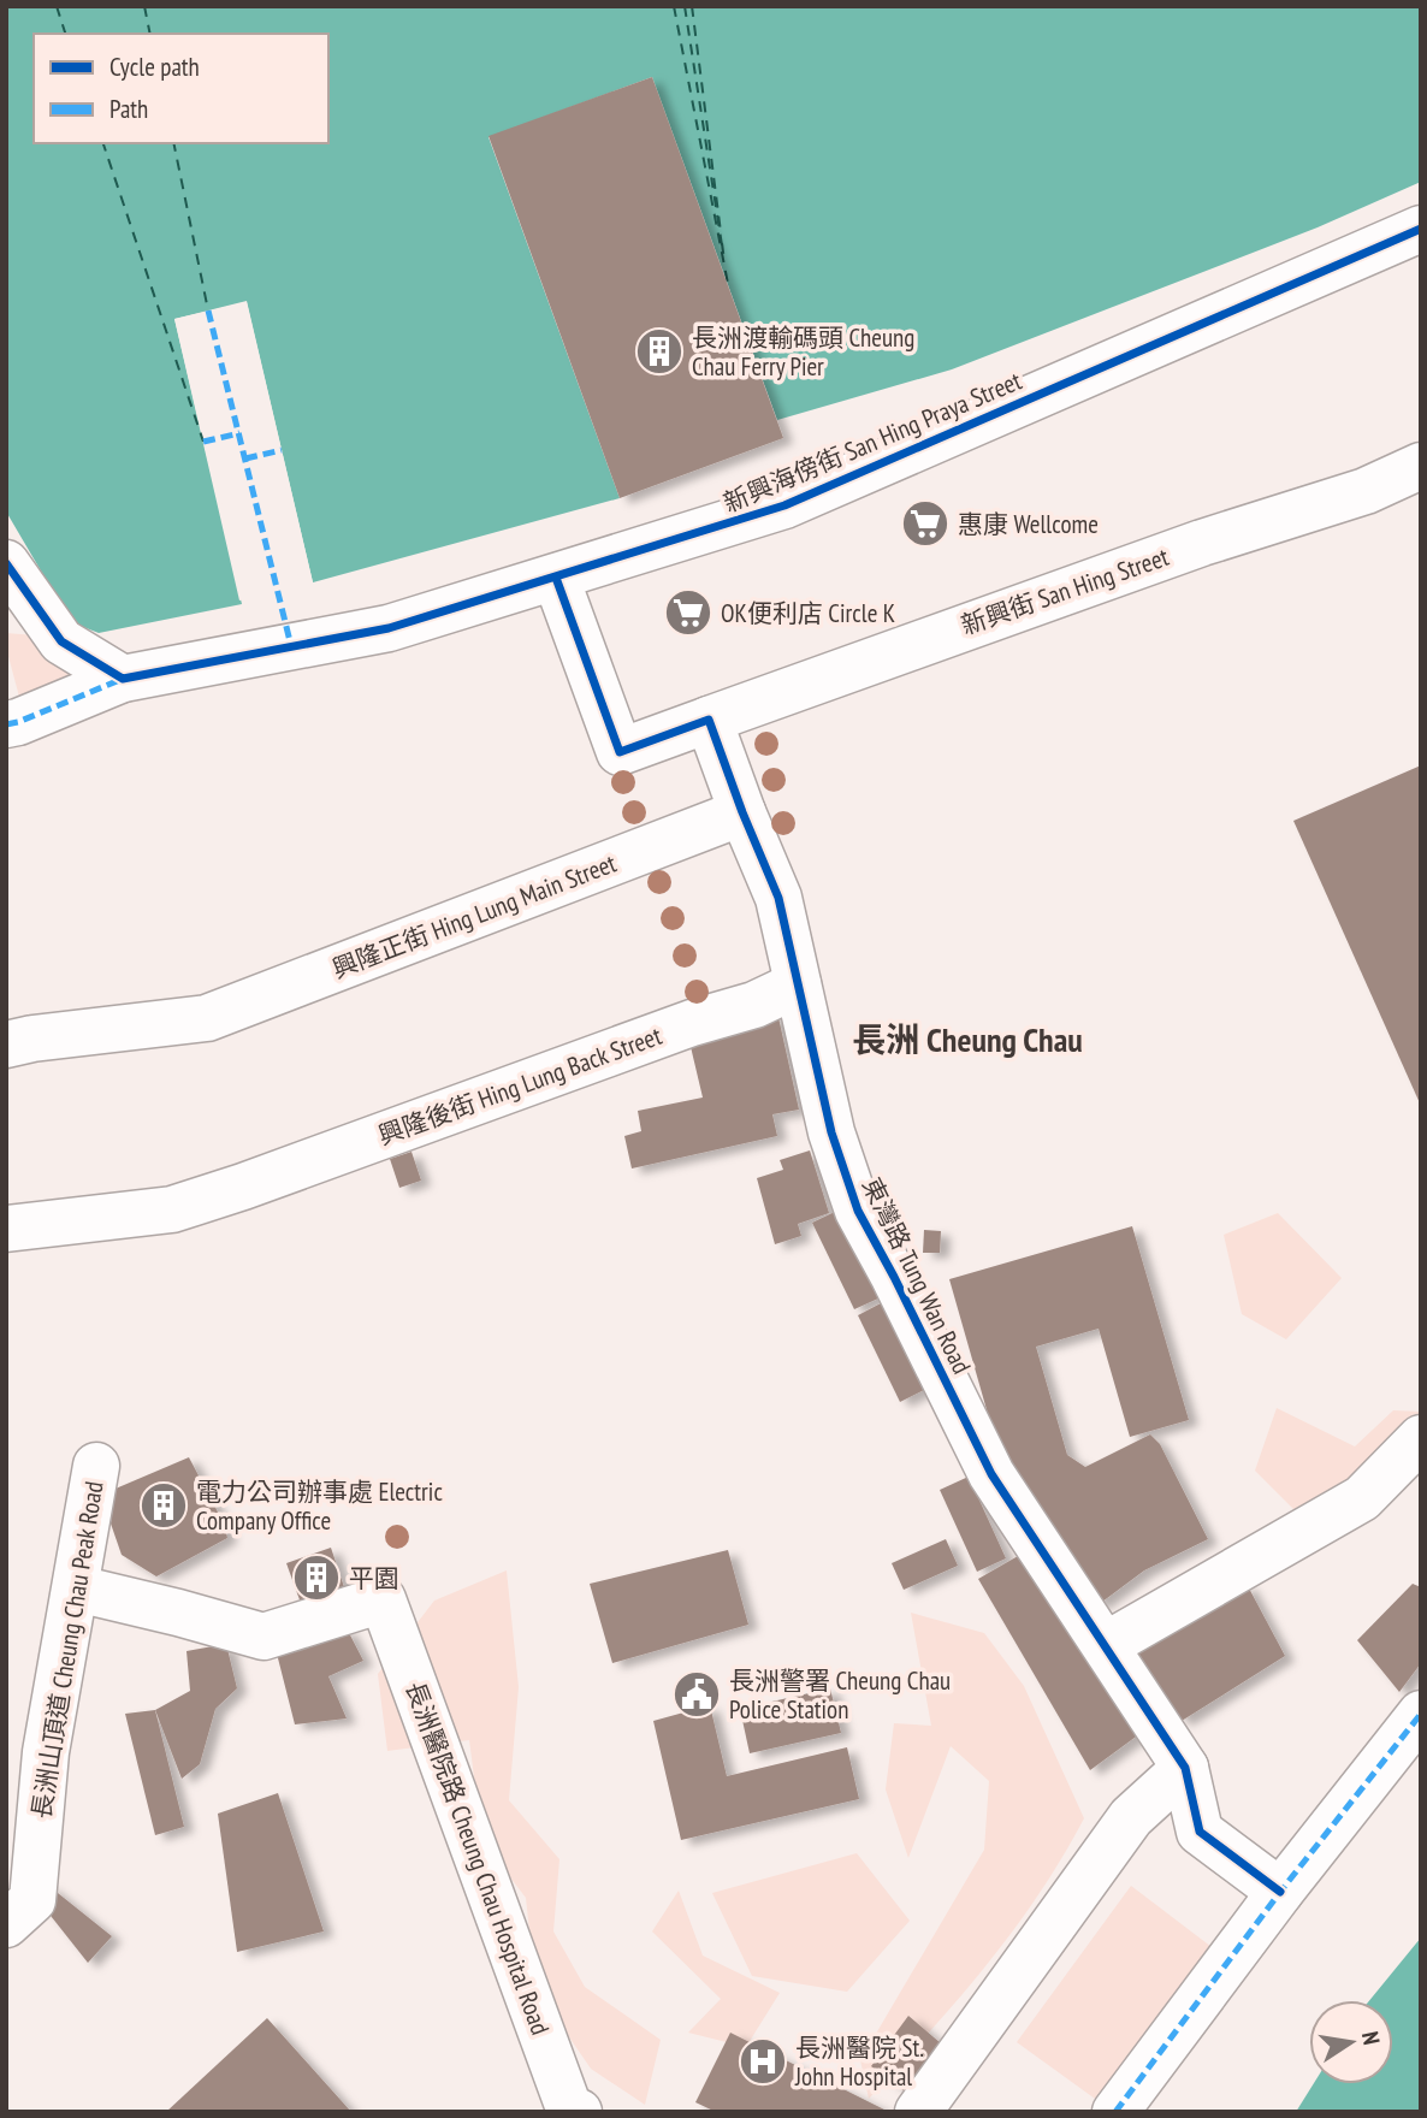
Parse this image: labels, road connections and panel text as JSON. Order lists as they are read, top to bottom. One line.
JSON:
{"streets":{"street":["新興海傍街 San Hing Praya Street","新興街 San Hing Street","興隆正街 Hing Lung Main Street","興隆後街 Hing Lung Back Street","東灣路 Tung Wan Road","長洲山頂道 Cheung Chau Peak Road","長洲醫院路 Cheung Chau Hospital Road"]},"crossings":[["新興街 San Hing Street","東灣路 Tung Wan Road"],["興隆正街 Hing Lung Main Street","東灣路 Tung Wan Road"],["興隆後街 Hing Lung Back Street","東灣路 Tung Wan Road"],["長洲山頂道 Cheung Chau Peak Road","長洲醫院路 Cheung Chau Hospital Road"]],"districts":["長洲 Cheung Chau"],"places":{"building":["長洲渡輸碼頭 Cheung Chau Ferry Pier","電力公司辦事處 Electric Company Office","平園"],"supermarket":["惠康 Wellcome","OK便利店 Circle K"],"public building":["長洲警署 Cheung Chau Police Station"],"hospital":["長洲醫院 St. John Hospital"]},"legend":["Cycle path","Path"],"north":"right"}
